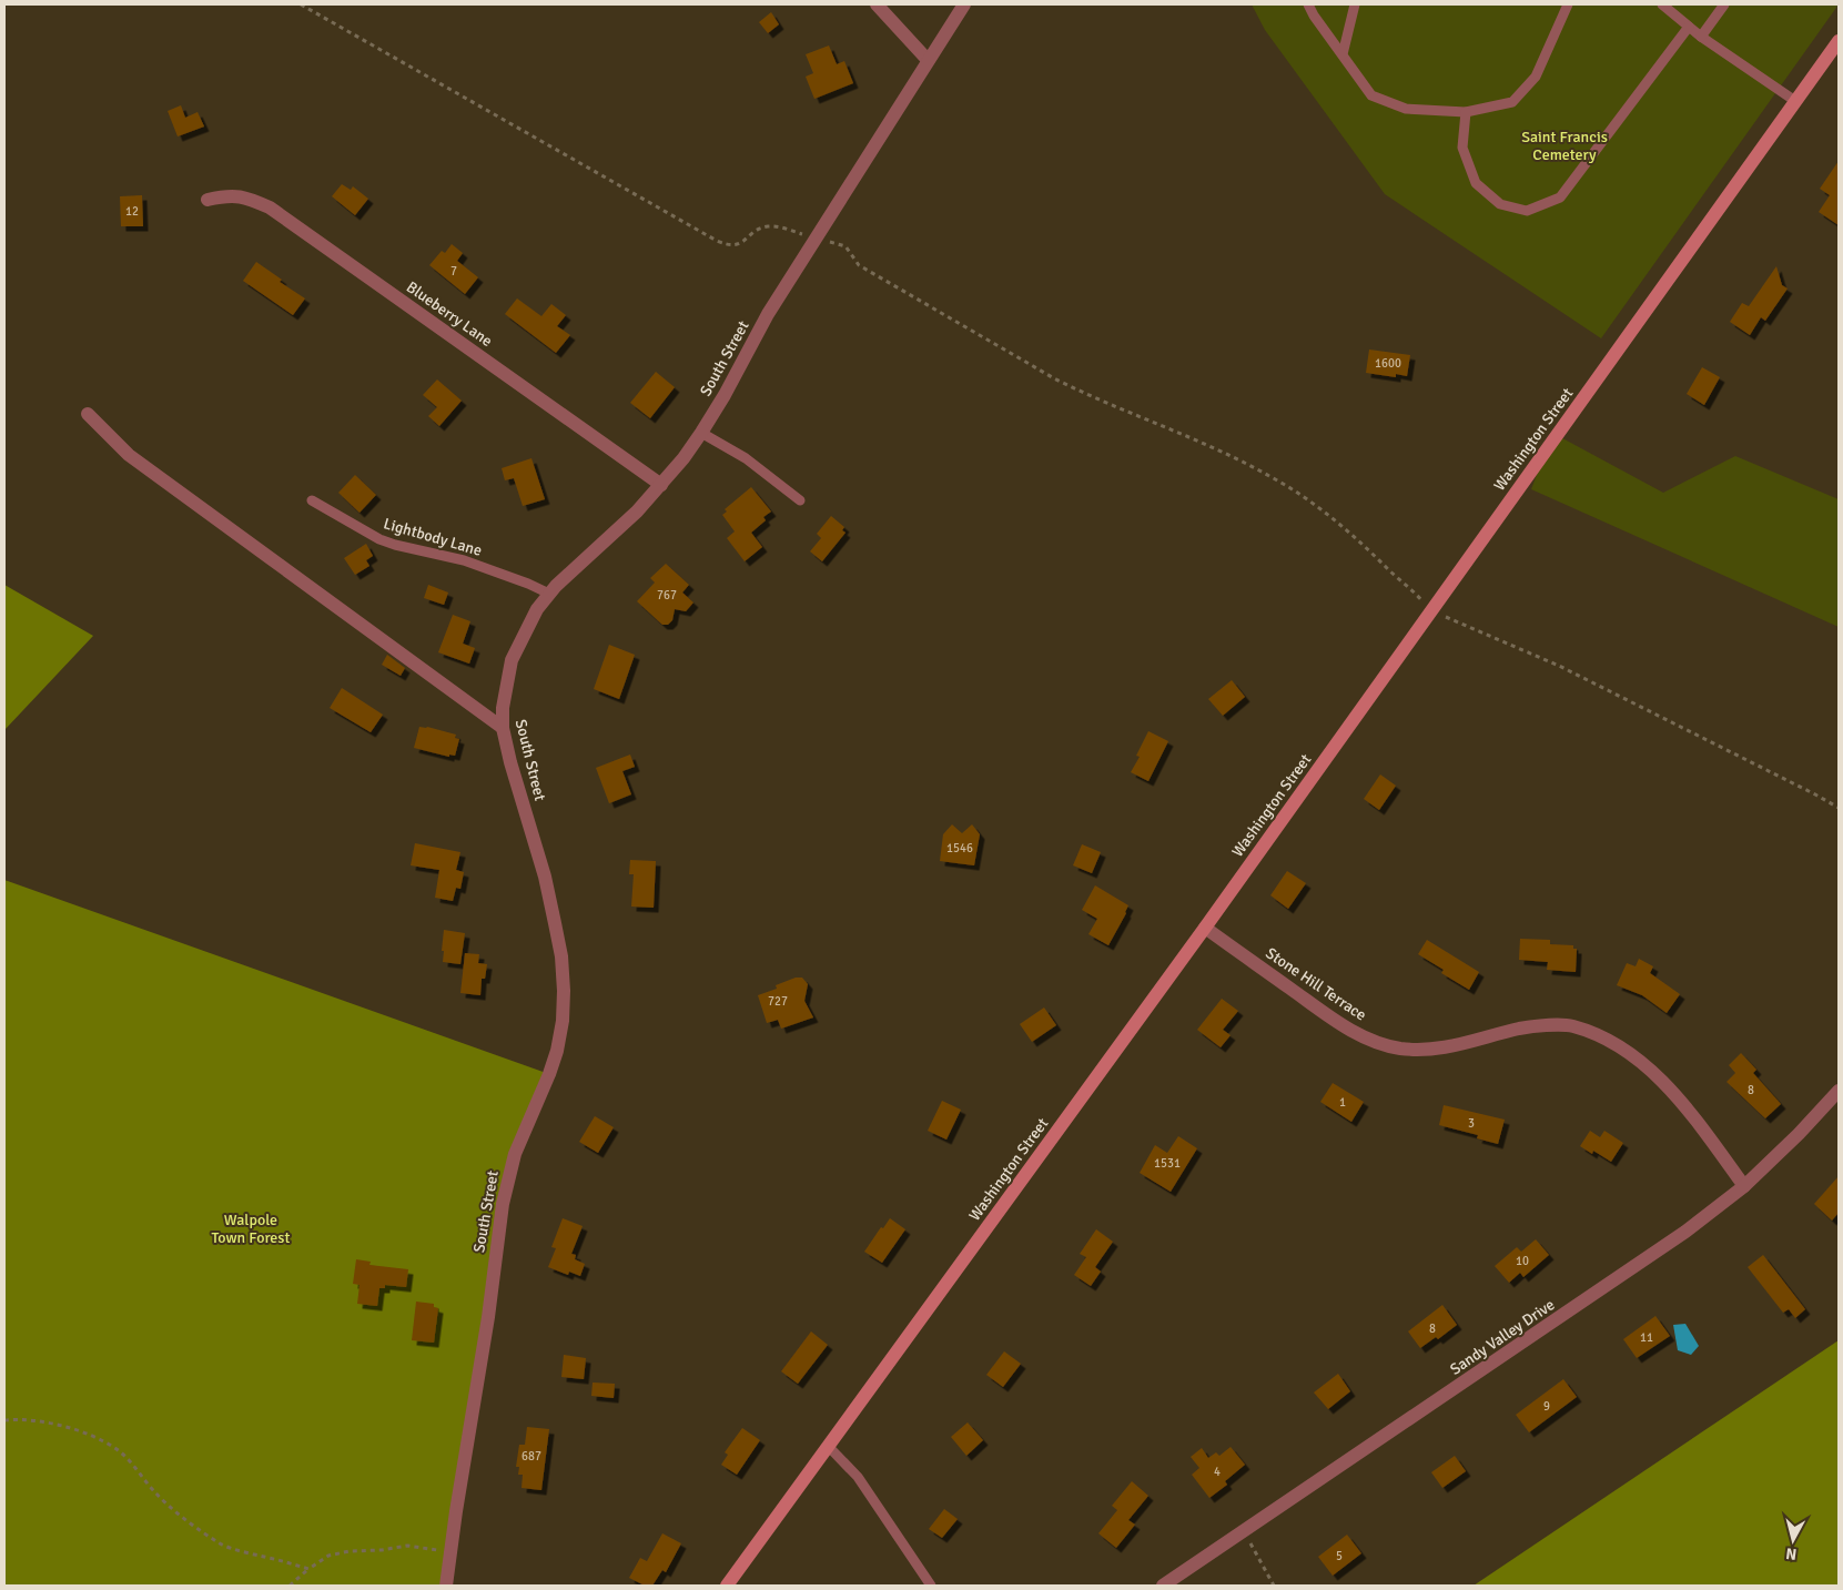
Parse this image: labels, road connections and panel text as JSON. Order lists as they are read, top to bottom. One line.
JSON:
{"streets":{"main road":["Washington Street"],"street":["Blueberry Lane","South Street","Stone Hill Terrace","Sandy Valley Drive"],"lane":["Lightbody Lane"]},"crossings":[["Blueberry Lane","South Street"],["South Street","Lightbody Lane"],["Washington Street","Stone Hill Terrace"],["Stone Hill Terrace","Sandy Valley Drive"]],"parks":["Saint Francis Cemetery","Walpole Town Forest"],"house_numbers":["12","7","1600","767","1546","727","8","1","3","1531","10","8","11","9","687","4","5"],"north":"bottom"}
